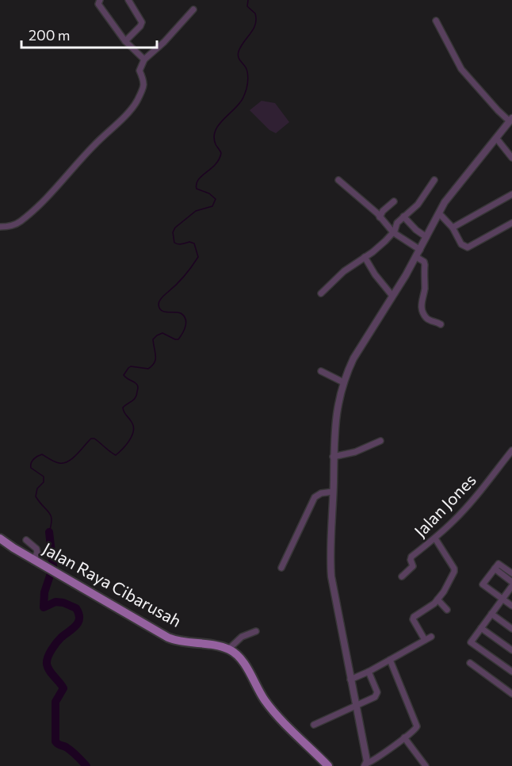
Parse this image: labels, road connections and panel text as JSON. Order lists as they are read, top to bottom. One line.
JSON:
{"streets":{"main road":["Jalan Raya Cibarusah"],"street":["Jalan Jones"]},"scale_bar":"200 m"}
